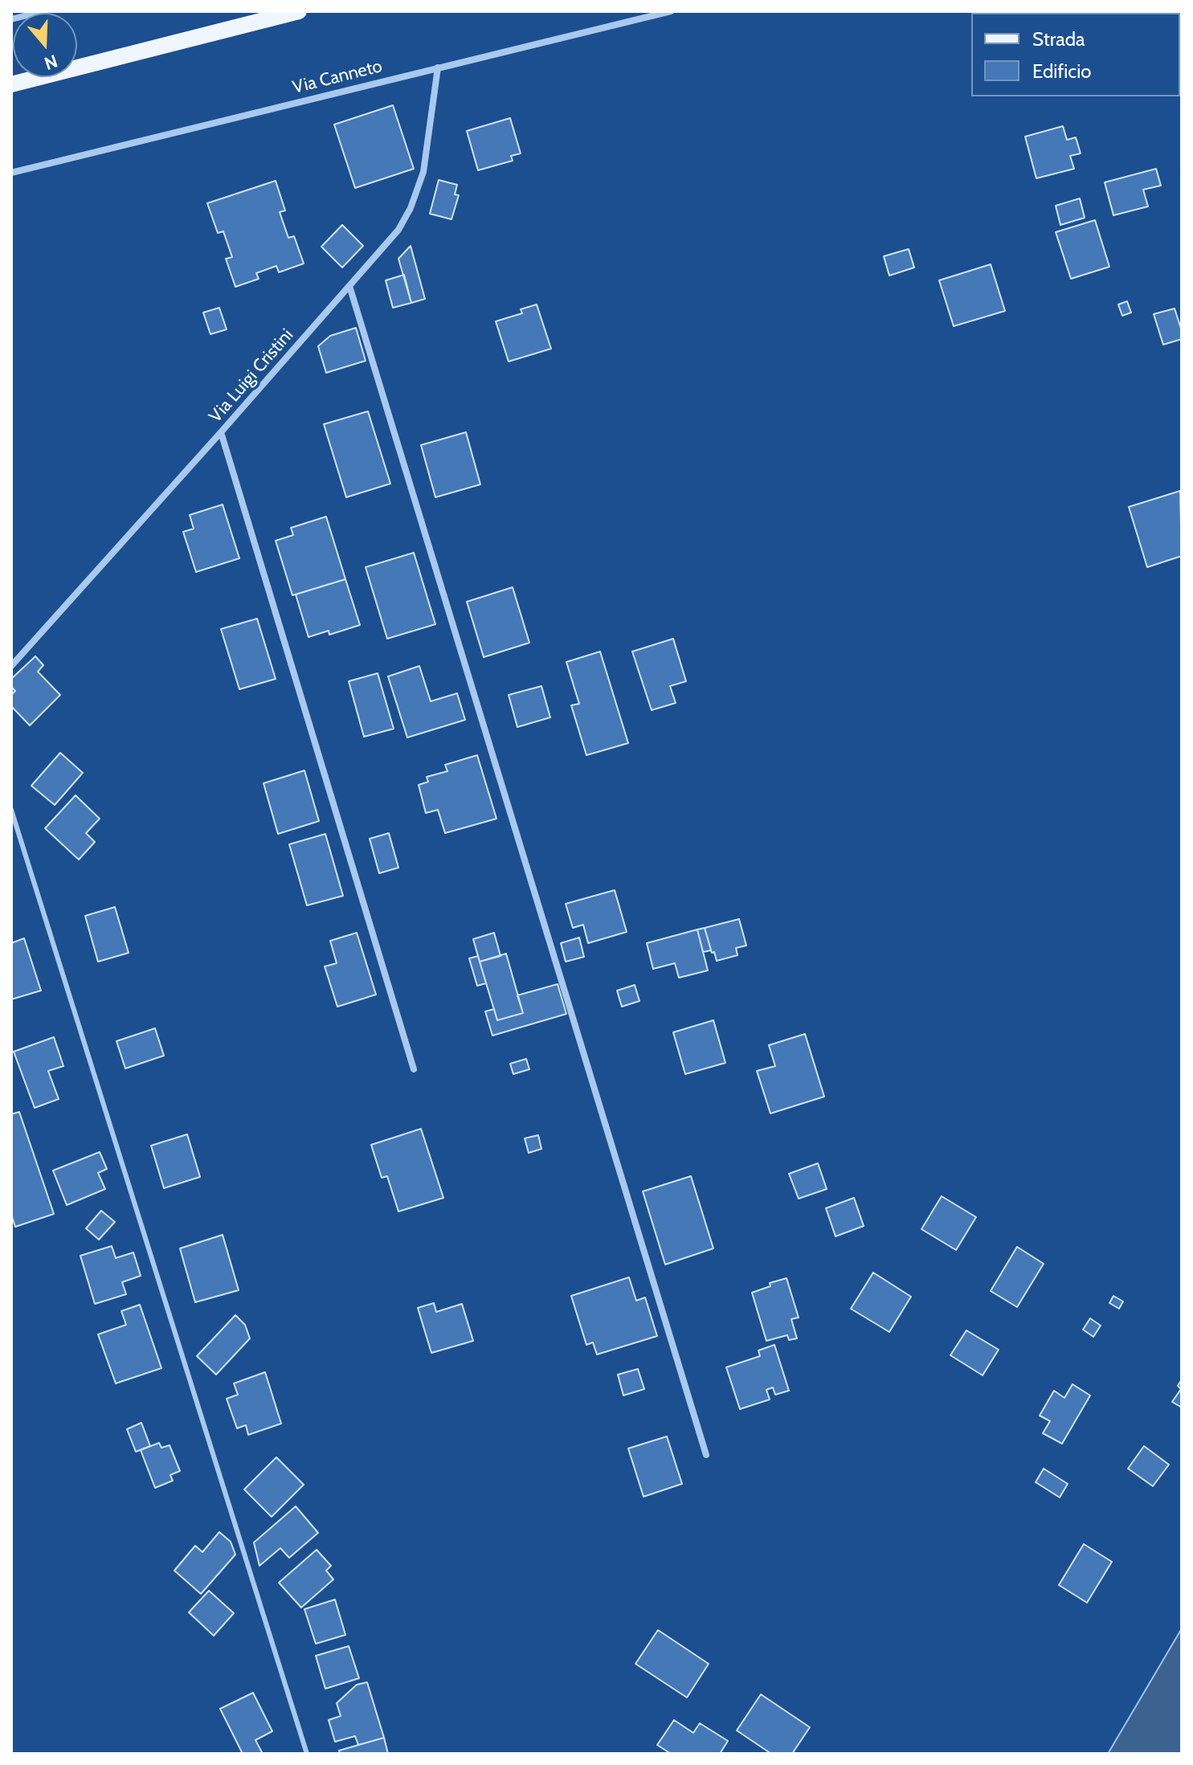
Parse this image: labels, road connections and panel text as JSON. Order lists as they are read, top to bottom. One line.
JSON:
{"streets":{"street":["Via Canneto","Via Luigi Cristini"]},"crossings":[["Via Canneto","Via Luigi Cristini"]],"legend":["Strada","Edificio"],"north":"bottom"}
